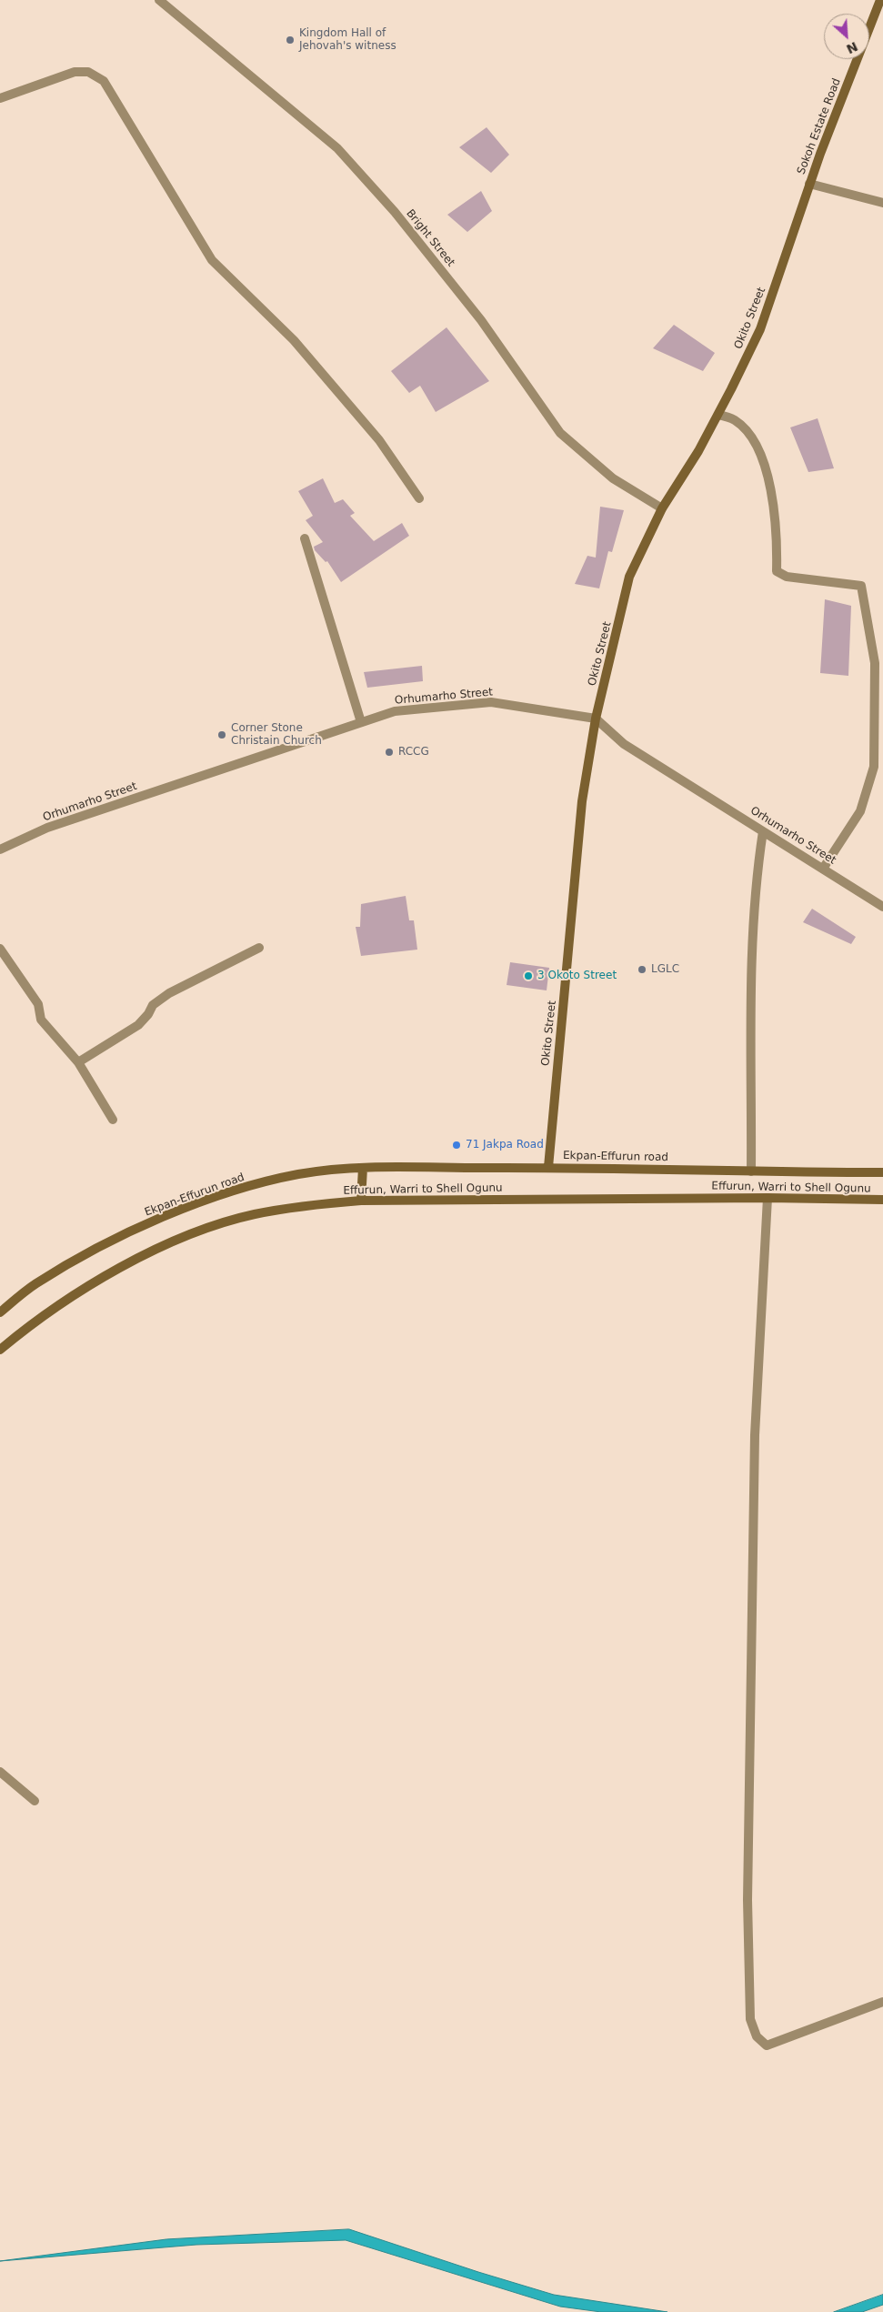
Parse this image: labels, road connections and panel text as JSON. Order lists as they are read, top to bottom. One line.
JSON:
{"streets":{"main road":["Sokoh Estate Road","Okito Street","Ekpan-Effurun road","Effurun, Warri to Shell Ogunu"],"street":["Bright Street","Orhumarho Street"]},"crossings":[["Sokoh Estate Road","Okito Street"],["Bright Street","Okito Street"],["Okito Street","Orhumarho Street"],["Okito Street","Ekpan-Effurun road"]],"places":["Kingdom Hall of Jehovah's witness","Corner Stone Christain Church","RCCG","LGLC","3 Okoto Street","71 Jakpa Road"],"north":"bottom right"}
